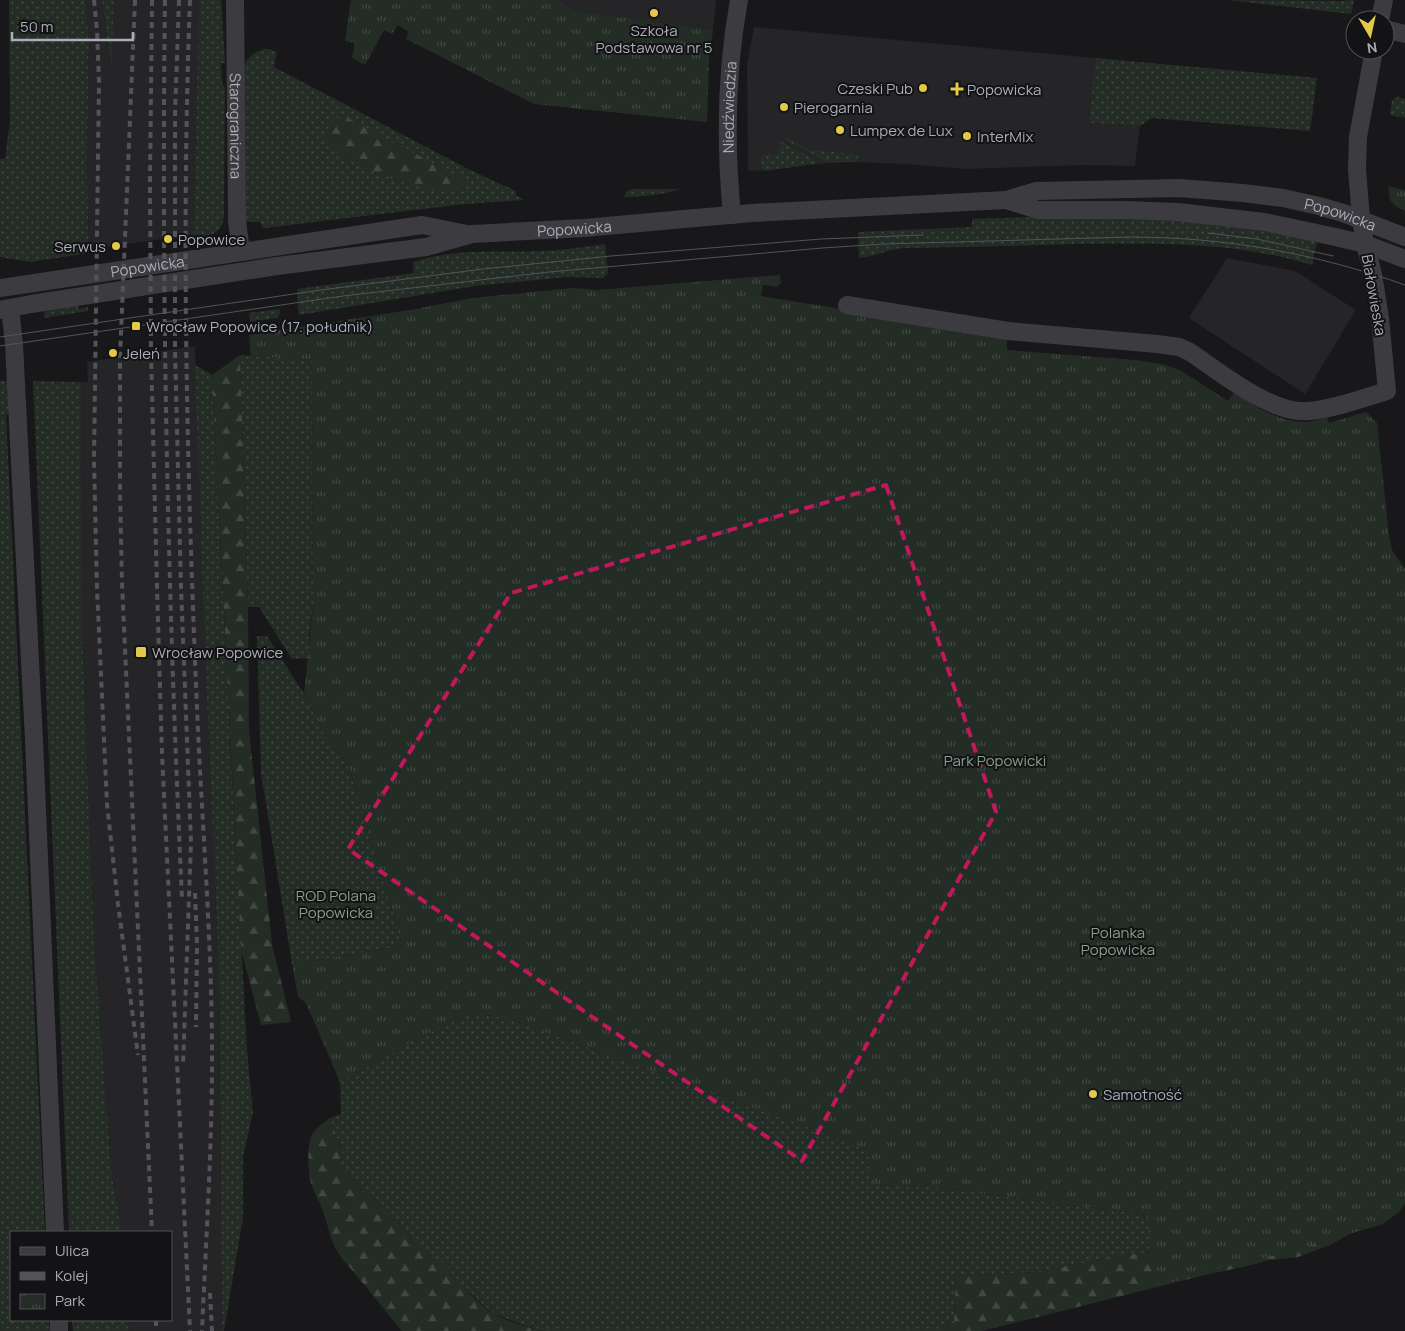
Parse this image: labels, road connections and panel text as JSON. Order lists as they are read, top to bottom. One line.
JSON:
{"streets":{"street":["Niedźwiedzia","Starograniczna","Popowicka","Białowieska"]},"crossings":[["Niedźwiedzia","Popowicka"],["Starograniczna","Popowicka"],["Popowicka","Białowieska"]],"parks":["Park Popowicki","ROD Polana Popowicka","Polanka Popowicka"],"places":{"other":["Szkoła Podstawowa nr 5","Czeski Pub","Pierogarnia","Lumpex de Lux","InterMix","Popowice","Serwus","Jeleń","Samotność"],"health":["Popowicka"],"transit":["Wrocław Popowice (17. południk)","Wrocław Popowice"]},"legend":["Ulica","Kolej","Park"],"scale_bar":"50 m","north":"bottom"}
